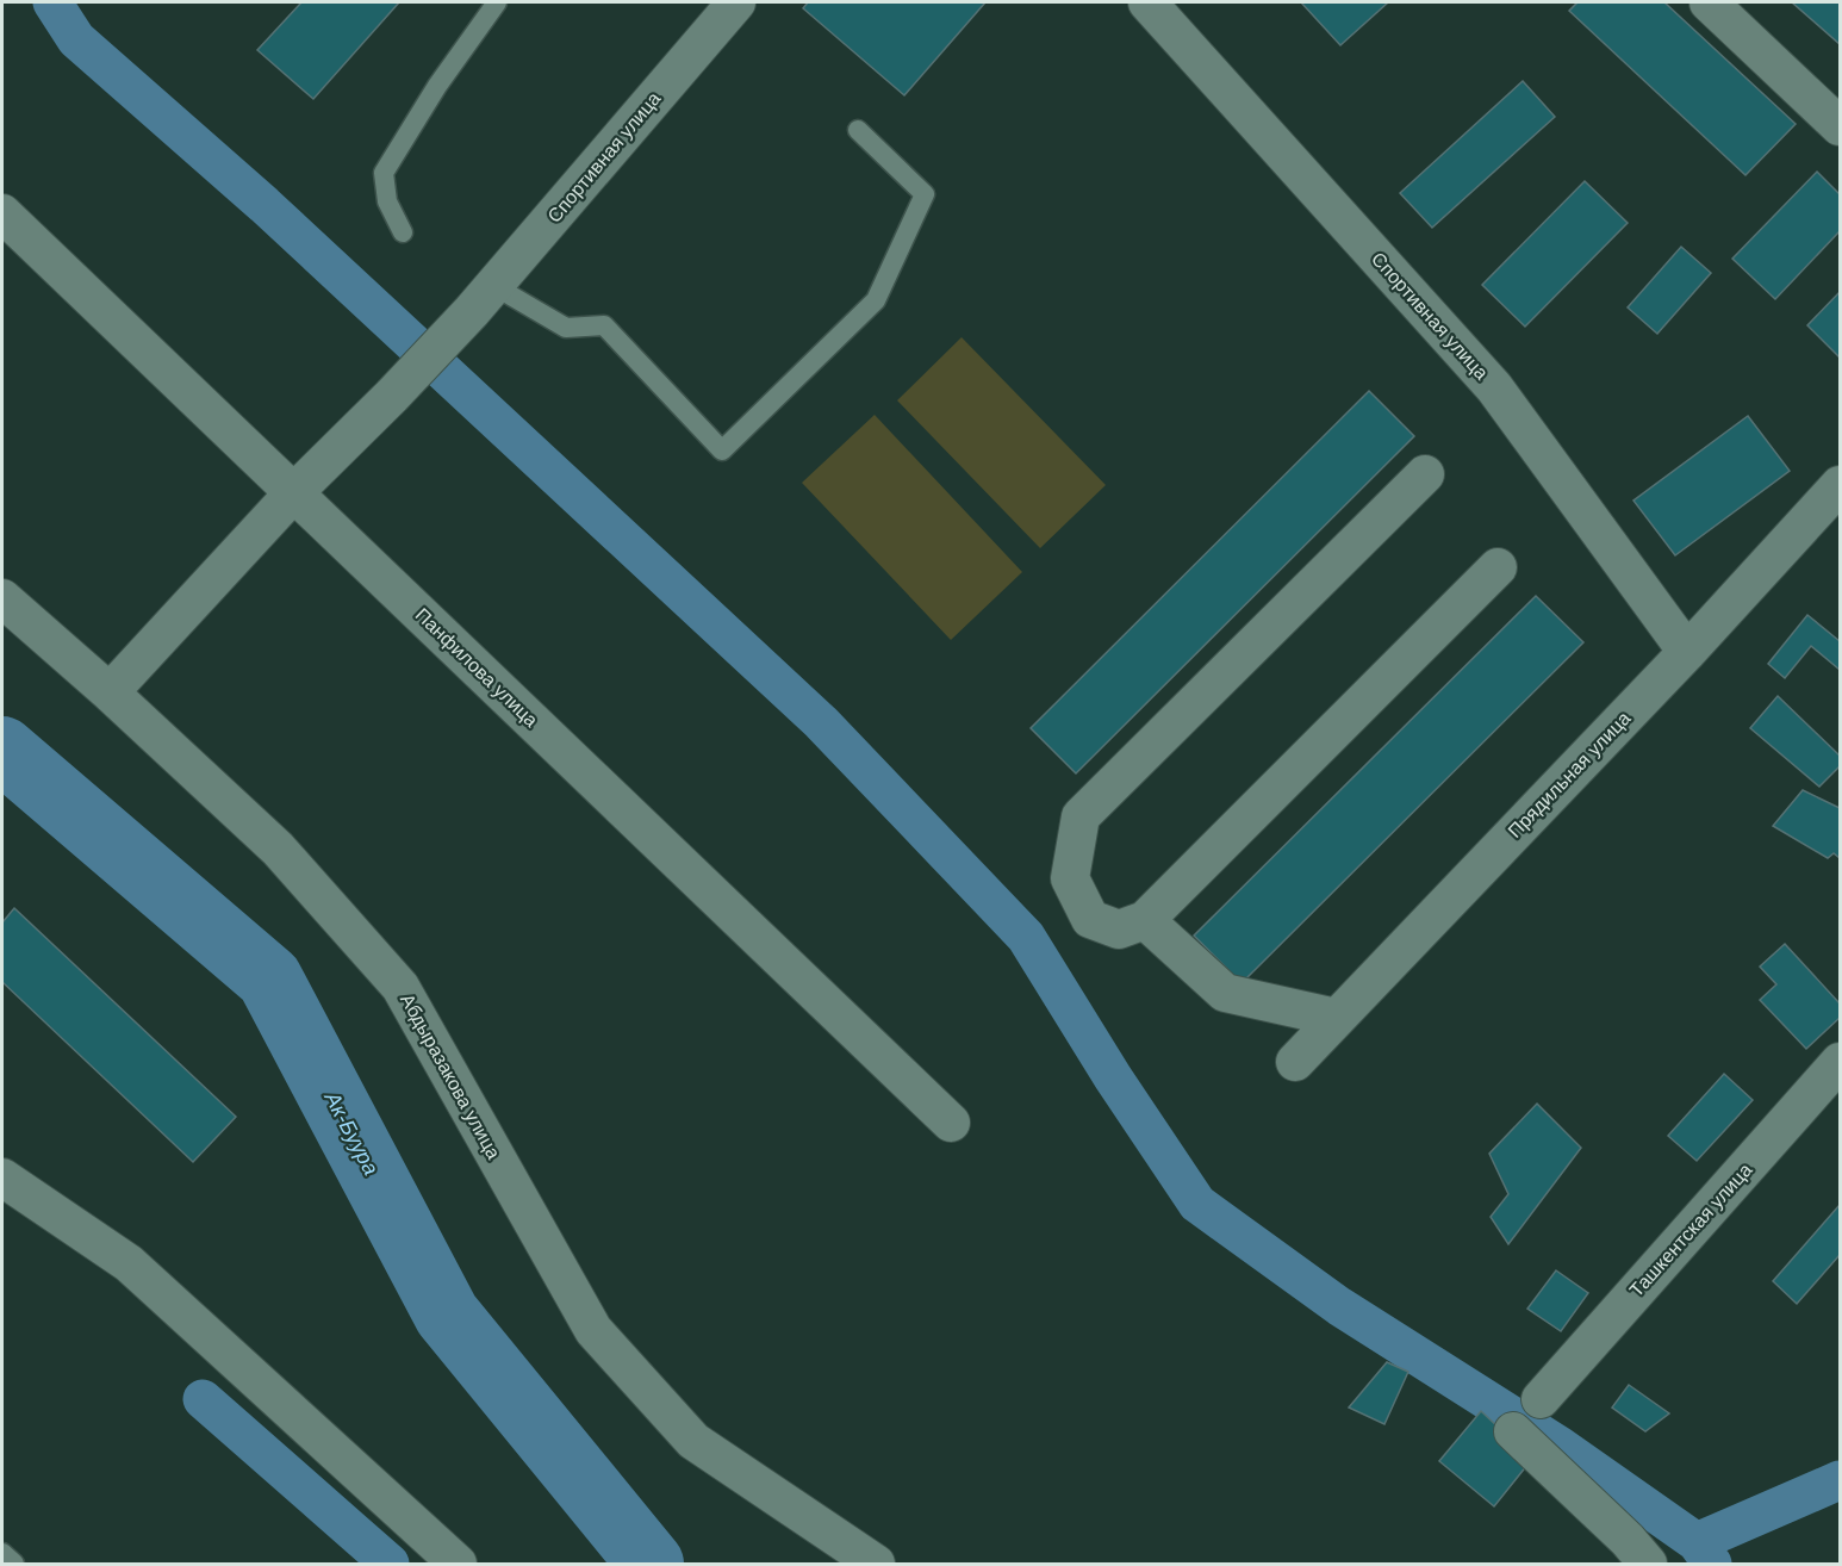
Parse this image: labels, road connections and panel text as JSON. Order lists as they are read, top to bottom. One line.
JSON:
{"streets":{"street":["Спортивная улица","Панфилова улица","Прядильная улица","Абдыразакова улица","Ташкентская улица"]},"crossings":[["Спортивная улица","Панфилова улица"],["Спортивная улица","Прядильная улица"],["Спортивная улица","Абдыразакова улица"]],"water":["Ак-Буура"]}
